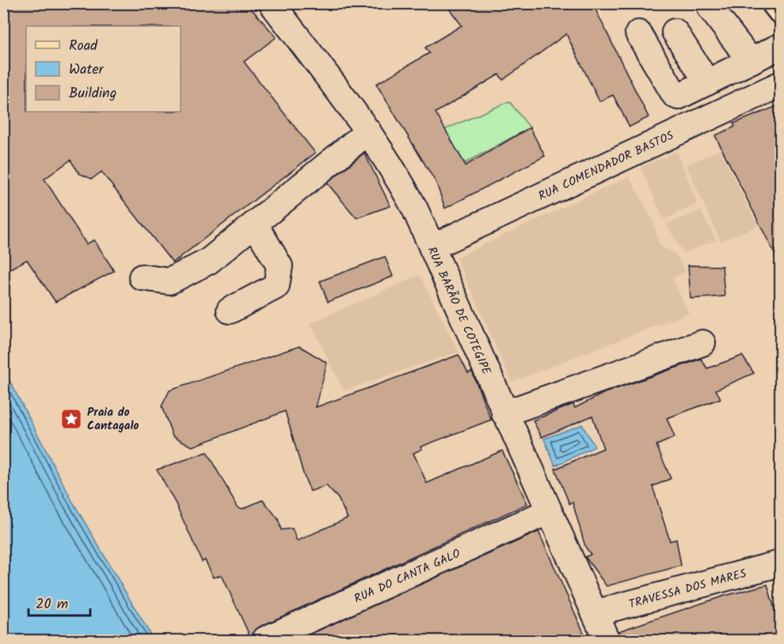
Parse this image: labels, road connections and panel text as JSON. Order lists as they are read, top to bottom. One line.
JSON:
{"streets":{"street":["RUA COMENDADOR BASTOS","RUA BARÃO DE COTEGIPE","RUA DO CANTA GALO","TRAVESSA DOS MARES"]},"crossings":[["RUA COMENDADOR BASTOS","RUA BARÃO DE COTEGIPE"],["RUA BARÃO DE COTEGIPE","RUA DO CANTA GALO"],["RUA BARÃO DE COTEGIPE","TRAVESSA DOS MARES"]],"places":{"place":["Praia do Cantagalo"]},"legend":["Road","Water","Building"],"scale_bar":"20 m"}
